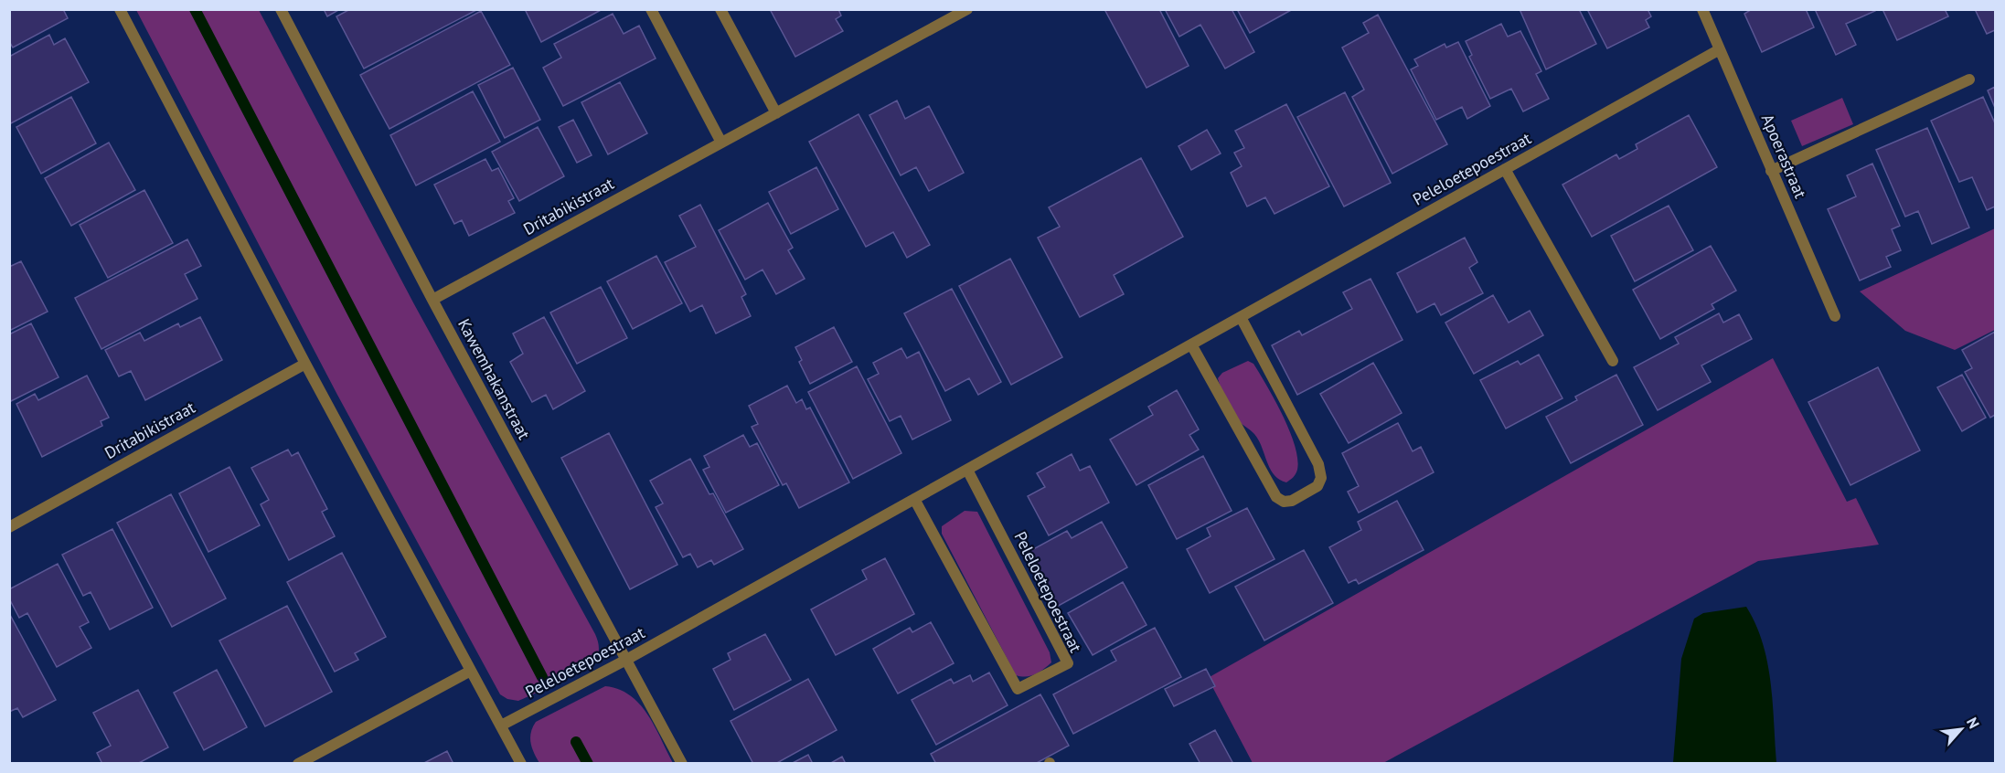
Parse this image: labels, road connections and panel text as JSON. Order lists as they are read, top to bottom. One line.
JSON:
{"streets":{"street":["Apoerastraat","Peleloetepoestraat","Dritabikistraat","Kawemhakanstraat"]},"crossings":[["Apoerastraat","Peleloetepoestraat"],["Peleloetepoestraat","Kawemhakanstraat"],["Dritabikistraat","Kawemhakanstraat"]],"north":"top right"}
